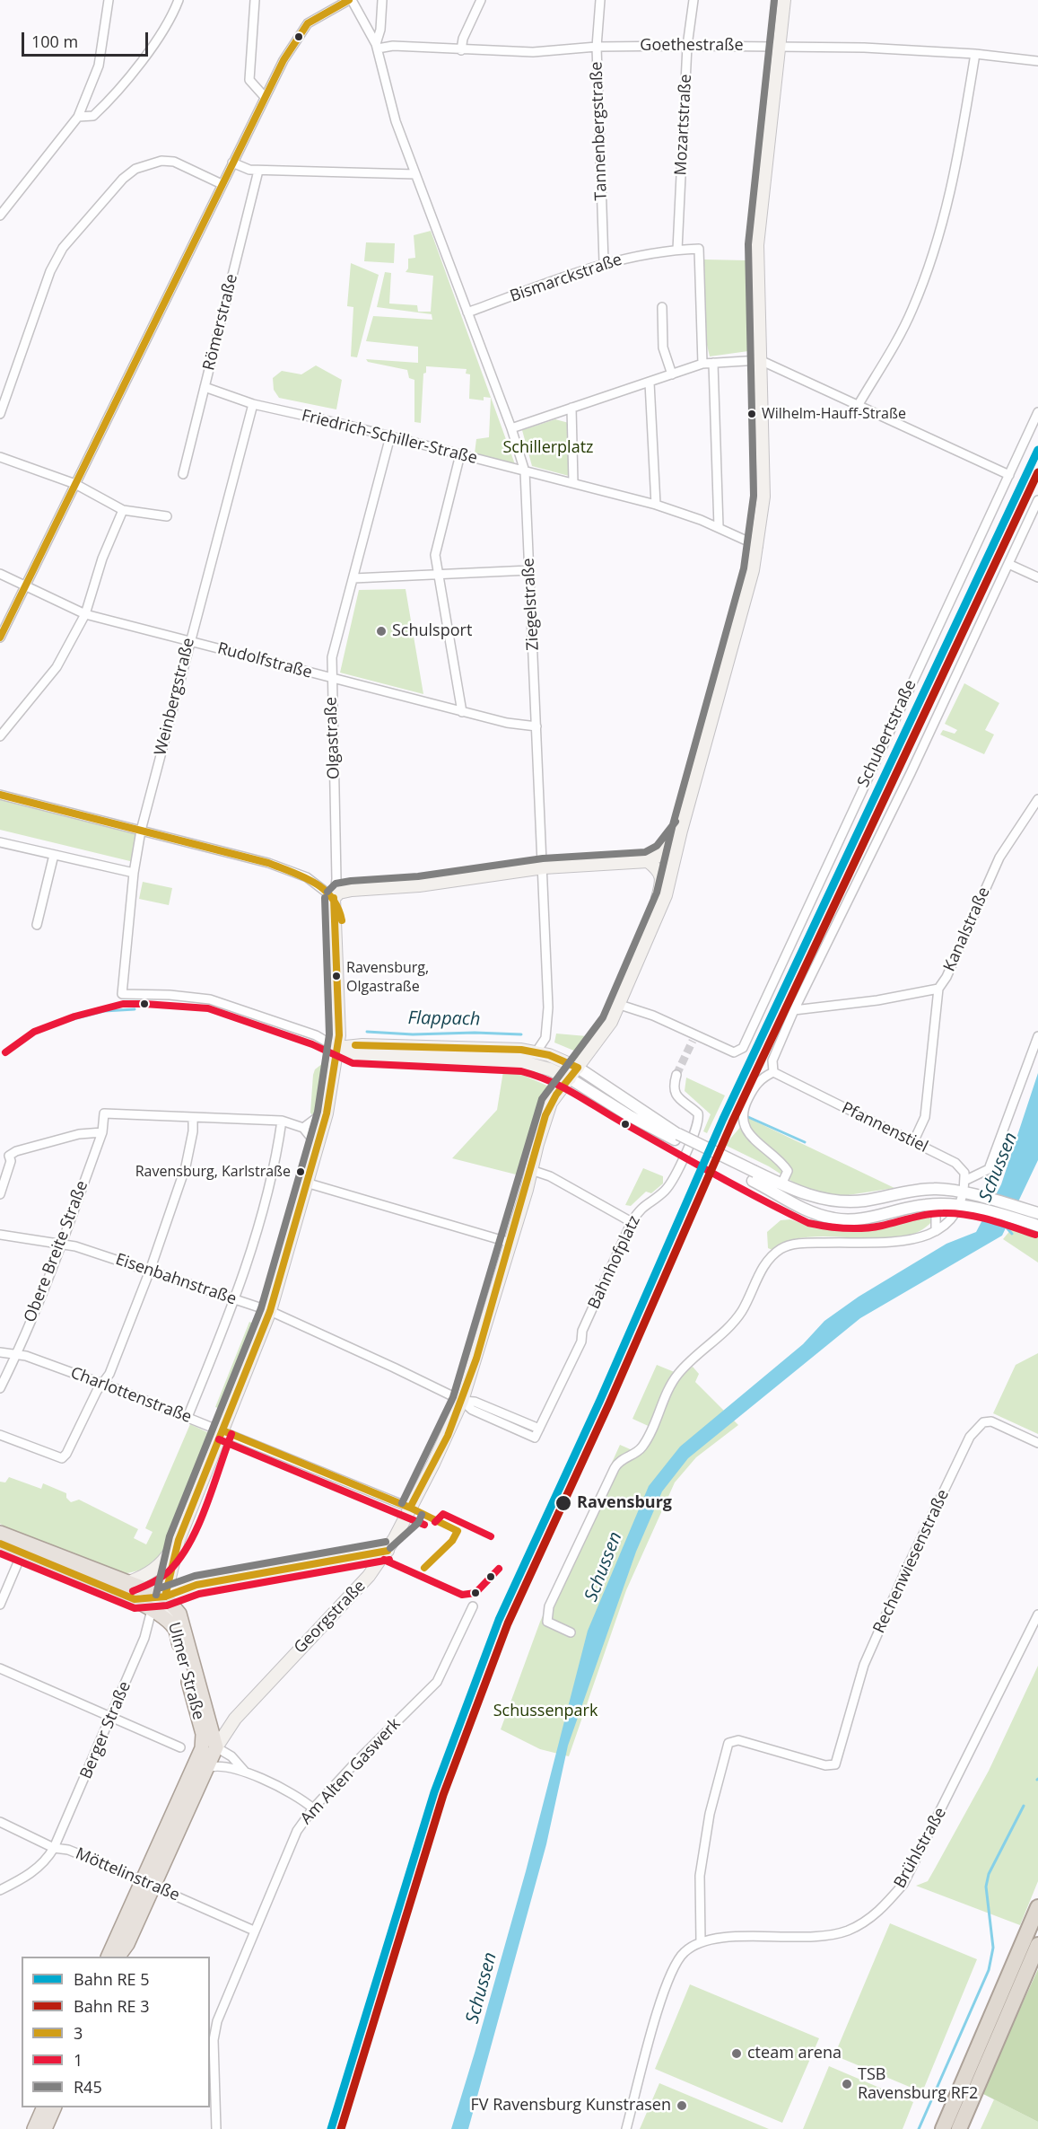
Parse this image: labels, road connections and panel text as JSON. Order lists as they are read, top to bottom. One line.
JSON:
{"streets":{"main road":["Olgastraße","Georgstraße","Ulmer Straße"],"street":["Goethestraße","Mozartstraße","Tannenbergstraße","Bismarckstraße","Römerstraße","Friedrich-Schiller-Straße","Ziegelstraße","Rudolfstraße","Weinbergstraße","Schubertstraße","Kanalstraße","Pfannenstiel","Obere Breite Straße","Bahnhofplatz","Eisenbahnstraße","Charlottenstraße","Rechenwiesenstraße","Berger Straße","Am Alten Gaswerk","Brühlstraße","Möttelinstraße"]},"crossings":[["Goethestraße","Mozartstraße"],["Goethestraße","Tannenbergstraße"],["Goethestraße","Ziegelstraße"],["Mozartstraße","Bismarckstraße"],["Tannenbergstraße","Bismarckstraße"],["Bismarckstraße","Ziegelstraße"],["Römerstraße","Friedrich-Schiller-Straße"],["Friedrich-Schiller-Straße","Ziegelstraße"],["Friedrich-Schiller-Straße","Weinbergstraße"],["Friedrich-Schiller-Straße","Olgastraße"],["Ziegelstraße","Rudolfstraße"],["Rudolfstraße","Weinbergstraße"],["Rudolfstraße","Olgastraße"],["Weinbergstraße","Olgastraße"],["Schubertstraße","Georgstraße"],["Olgastraße","Eisenbahnstraße"],["Olgastraße","Charlottenstraße"],["Obere Breite Straße","Eisenbahnstraße"],["Obere Breite Straße","Charlottenstraße"],["Bahnhofplatz","Eisenbahnstraße"],["Eisenbahnstraße","Georgstraße"],["Charlottenstraße","Georgstraße"],["Rechenwiesenstraße","Brühlstraße"],["Georgstraße","Ulmer Straße"],["Ulmer Straße","Möttelinstraße"],["Berger Straße","Möttelinstraße"],["Am Alten Gaswerk","Möttelinstraße"]],"water":["Flappach","Schussen"],"parks":["Schillerplatz","Schussenpark"],"places":["Wilhelm-Hauff-Straße","Schulsport","Ravensburg, Olgastraße","Ravensburg, Karlstraße","Ravensburg","cteam arena","TSB Ravensburg RF2","FV Ravensburg Kunstrasen"],"lines":["transit line 3","transit line R45","transit line 1"],"legend":["Bahn RE 5","Bahn RE 3","3","1","R45"],"scale_bar":"100 m"}
